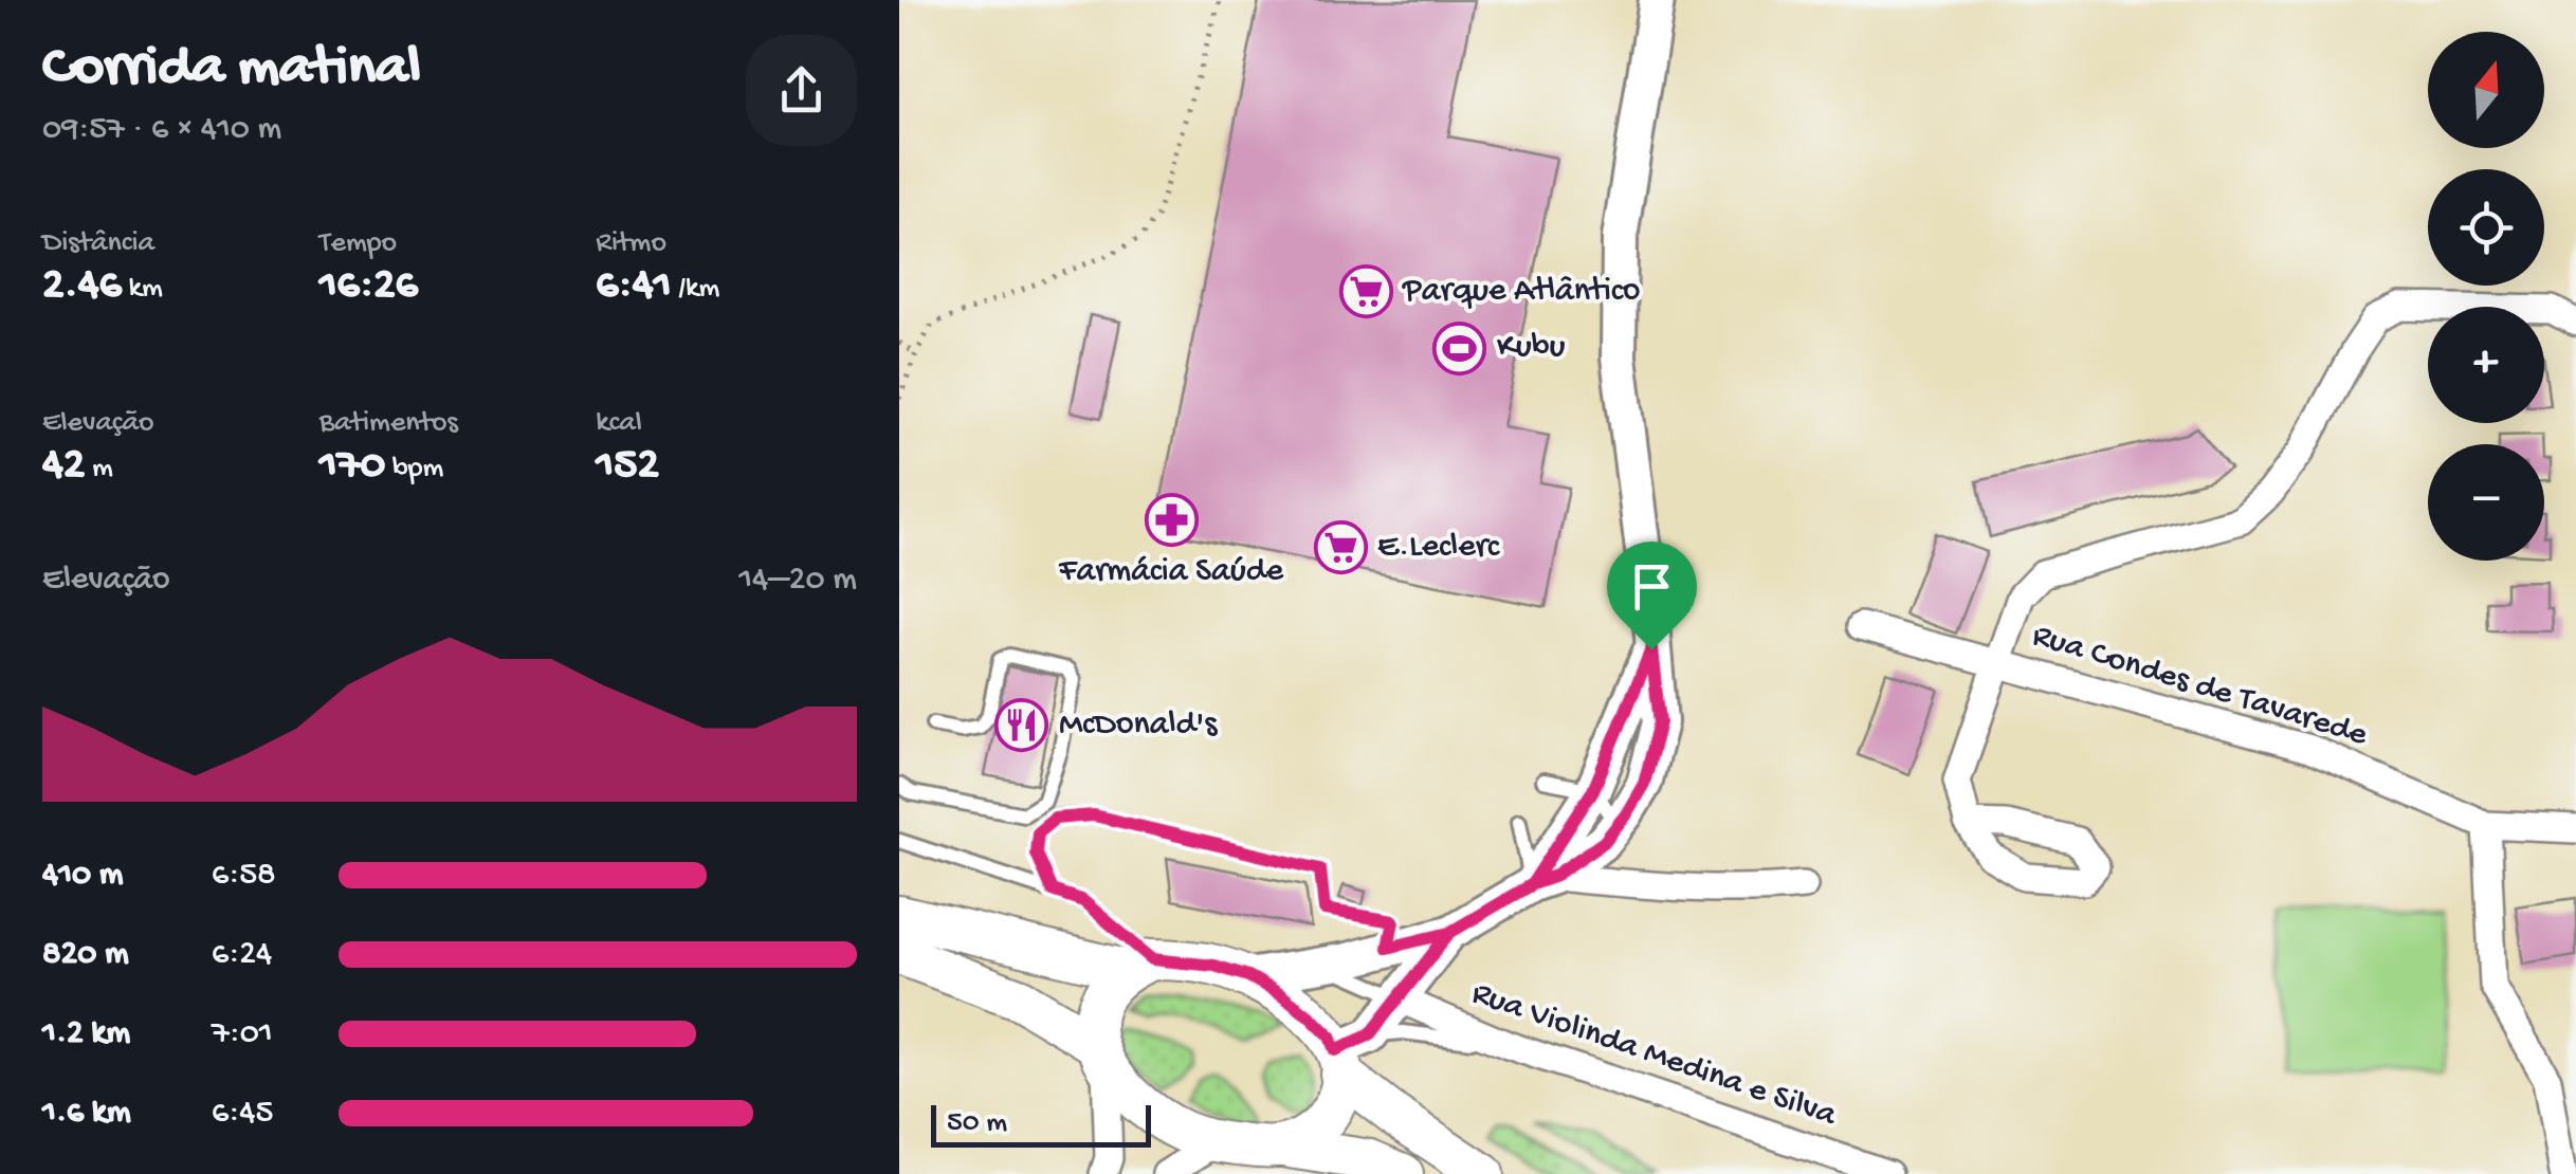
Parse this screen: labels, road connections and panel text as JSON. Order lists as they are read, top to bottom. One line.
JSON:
{"streets":{"street":["Rua Condes de Tavarede","Rua Violinda Medina e Silva"]},"places":{"supermarket":["Parque Atlântico","E.Leclerc"],"sports":["Kubu"],"pharmacy":["Farmácia Saúde"],"restaurant":["McDonald's"]},"scale_bar":"50 m","north":"top","page":{"heading":["Corrida matinal","09:57 · 6 × 410 m"],"map_buttons":["+","−"],"stats":[["Distância","2.46 km"],["Tempo","16:26"],["Ritmo","6:41 /km"],["Elevação","42 m"],["Batimentos","170 bpm"],["kcal","152"]],"chart":["Elevação","14–20 m"],"list":[{"name":"410 m","note":"6:58"},{"name":"820 m","note":"6:24"},{"name":"1.2 km","note":"7:01"},{"name":"1.6 km","note":"6:45"}],"scale":"50 m"}}
